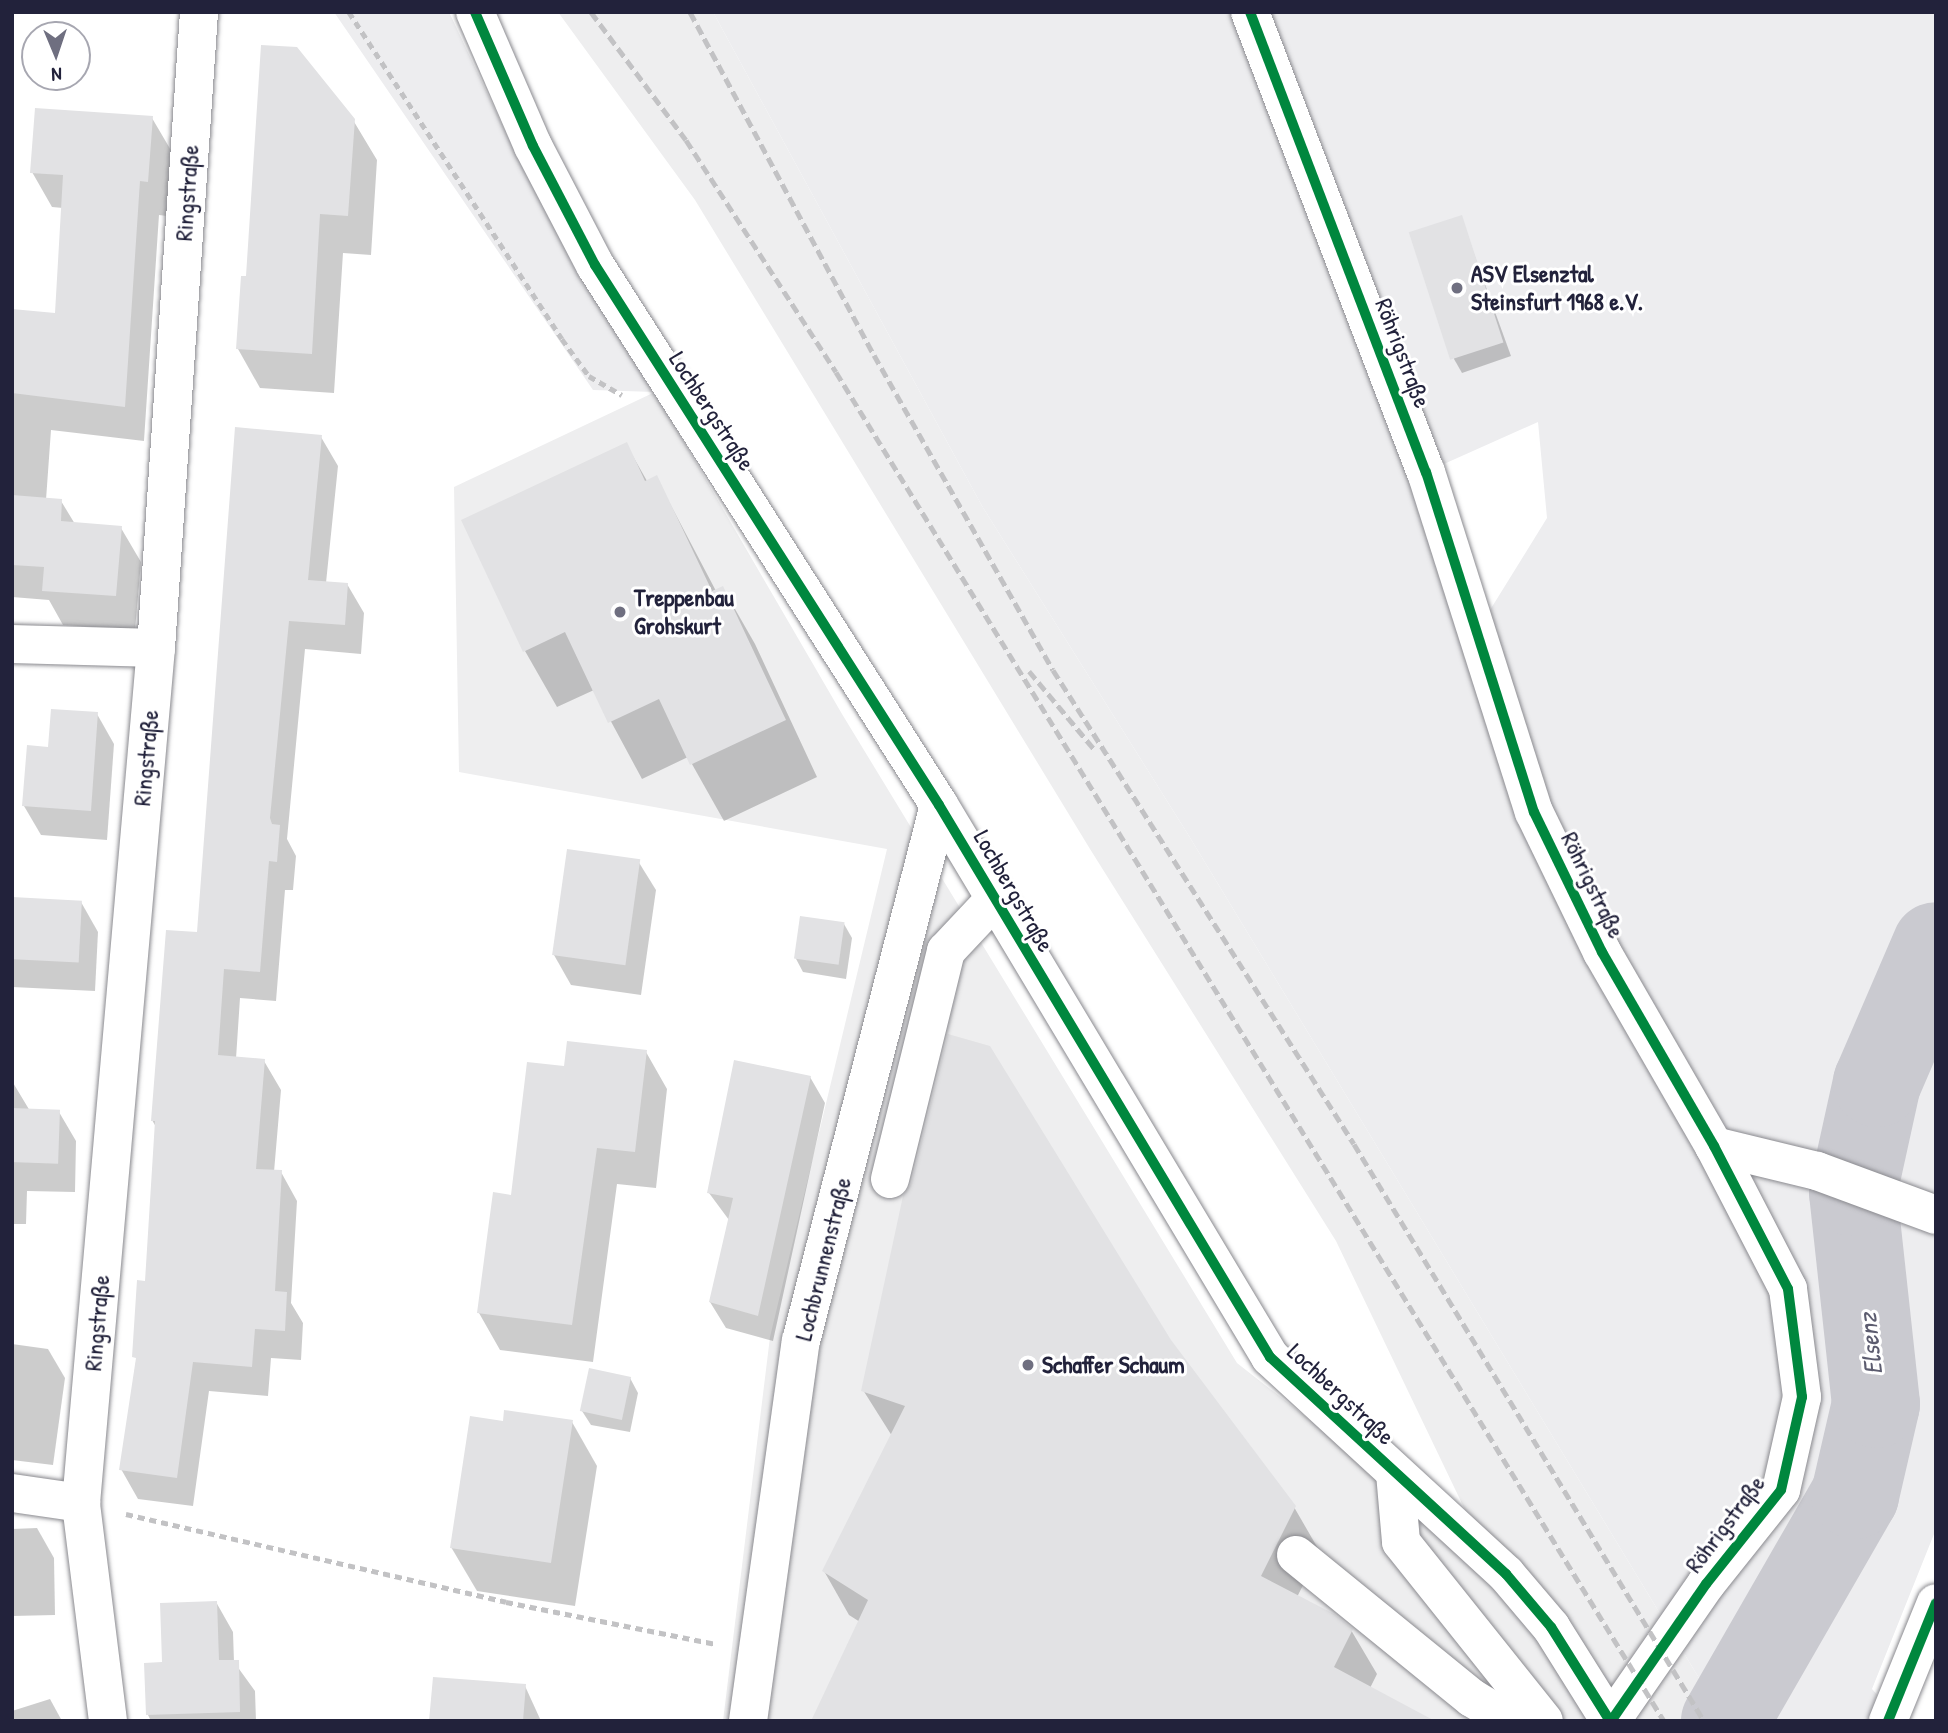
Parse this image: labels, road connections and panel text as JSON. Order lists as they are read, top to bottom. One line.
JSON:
{"streets":{"street":["Ringstraße","Röhrigstraße","Lochbergstraße","Lochbrunnenstraße"]},"crossings":[["Röhrigstraße","Lochbergstraße"],["Lochbergstraße","Lochbrunnenstraße"]],"water":["Elsenz"],"places":["ASV Elsenztal Steinsfurt 1968 e.V.","Treppenbau Grohskurt","Schaffer Schaum"],"north":"bottom"}
